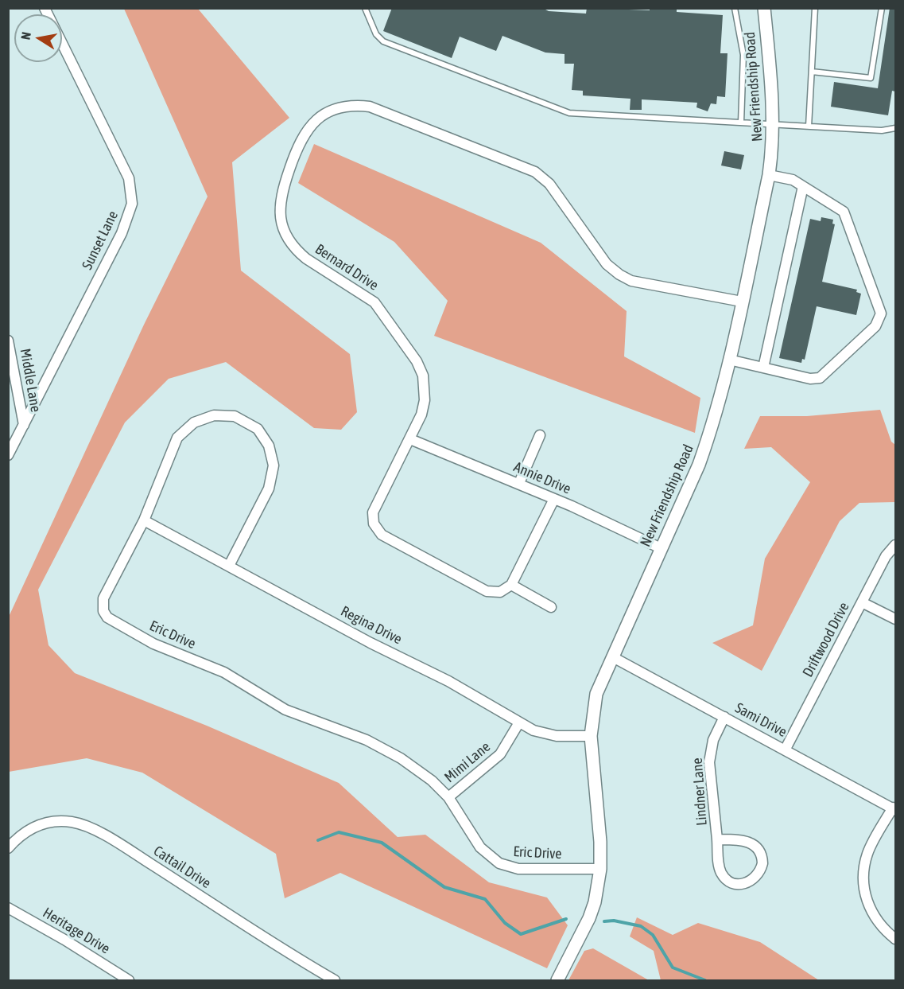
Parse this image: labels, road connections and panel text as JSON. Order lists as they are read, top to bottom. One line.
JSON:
{"streets":{"street":["New Friendship Road","Sunset Lane","Bernard Drive","Middle Lane","Annie Drive","Regina Drive","Eric Drive","Driftwood Drive","Sami Drive","Mimi Lane","Lindner Lane","Cattail Drive","Heritage Drive"]},"crossings":[["New Friendship Road","Bernard Drive"],["New Friendship Road","Annie Drive"],["New Friendship Road","Regina Drive"],["New Friendship Road","Eric Drive"],["New Friendship Road","Sami Drive"],["Sunset Lane","Middle Lane"],["Bernard Drive","Annie Drive"],["Regina Drive","Eric Drive"],["Regina Drive","Mimi Lane"],["Eric Drive","Mimi Lane"],["Driftwood Drive","Sami Drive"],["Sami Drive","Lindner Lane"]],"north":"left"}
